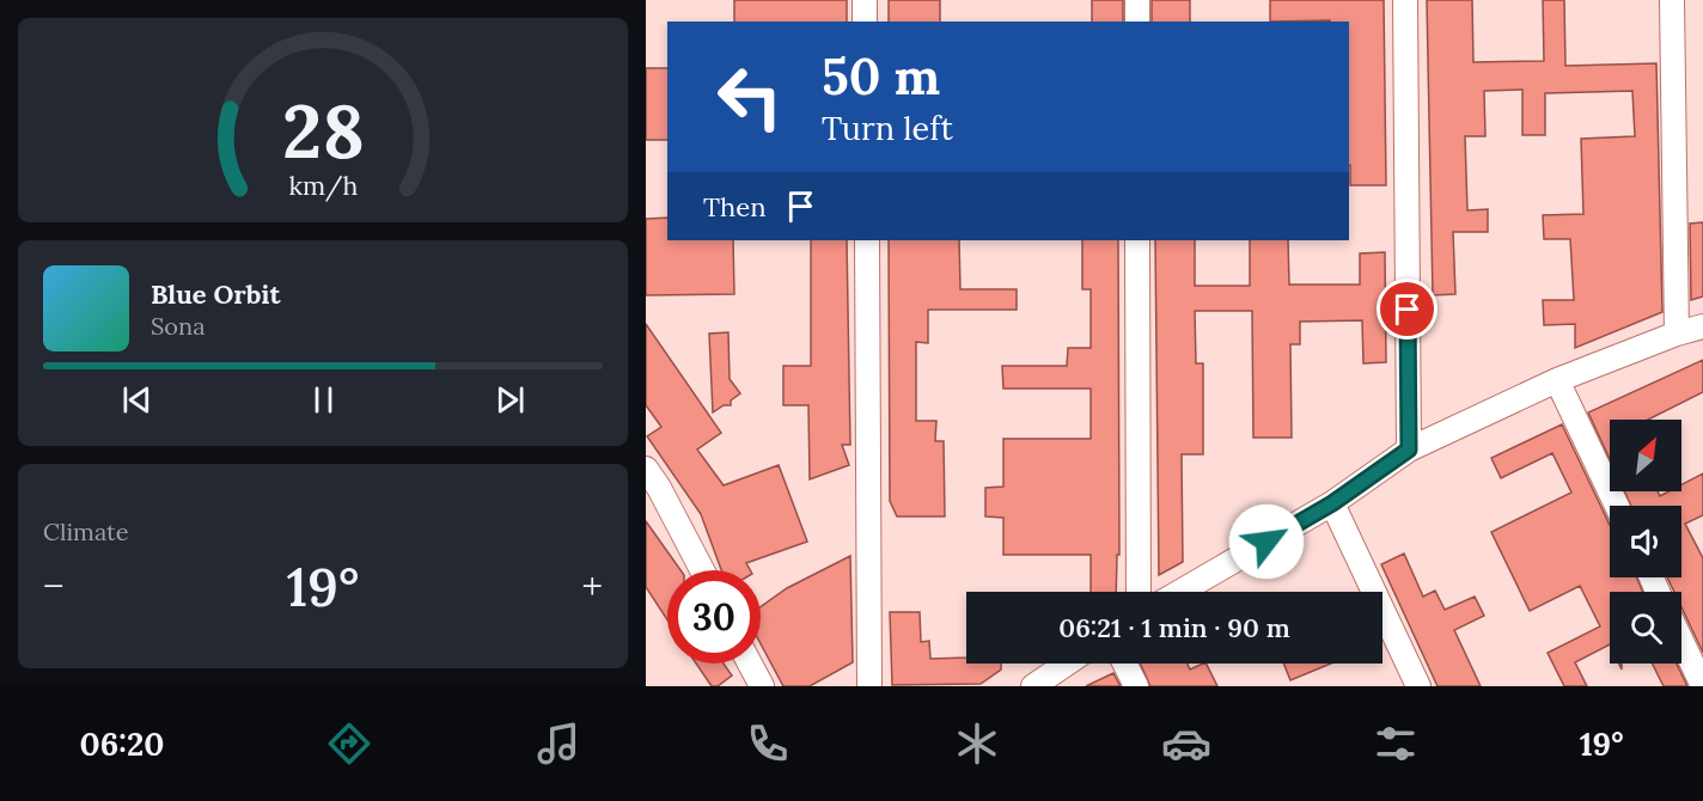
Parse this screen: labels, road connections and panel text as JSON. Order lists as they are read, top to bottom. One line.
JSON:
{"north":"top right","page":{"turn":["50 m","Turn left"],"then":"Then","song":["Blue Orbit","Sona"],"tile":"Climate","heat":["−","19°","+"],"limit":"30","trip":"06:21 · 1 min · 90 m","tabs":["06:20","19°"],"gauge":["28","km/h"]}}
